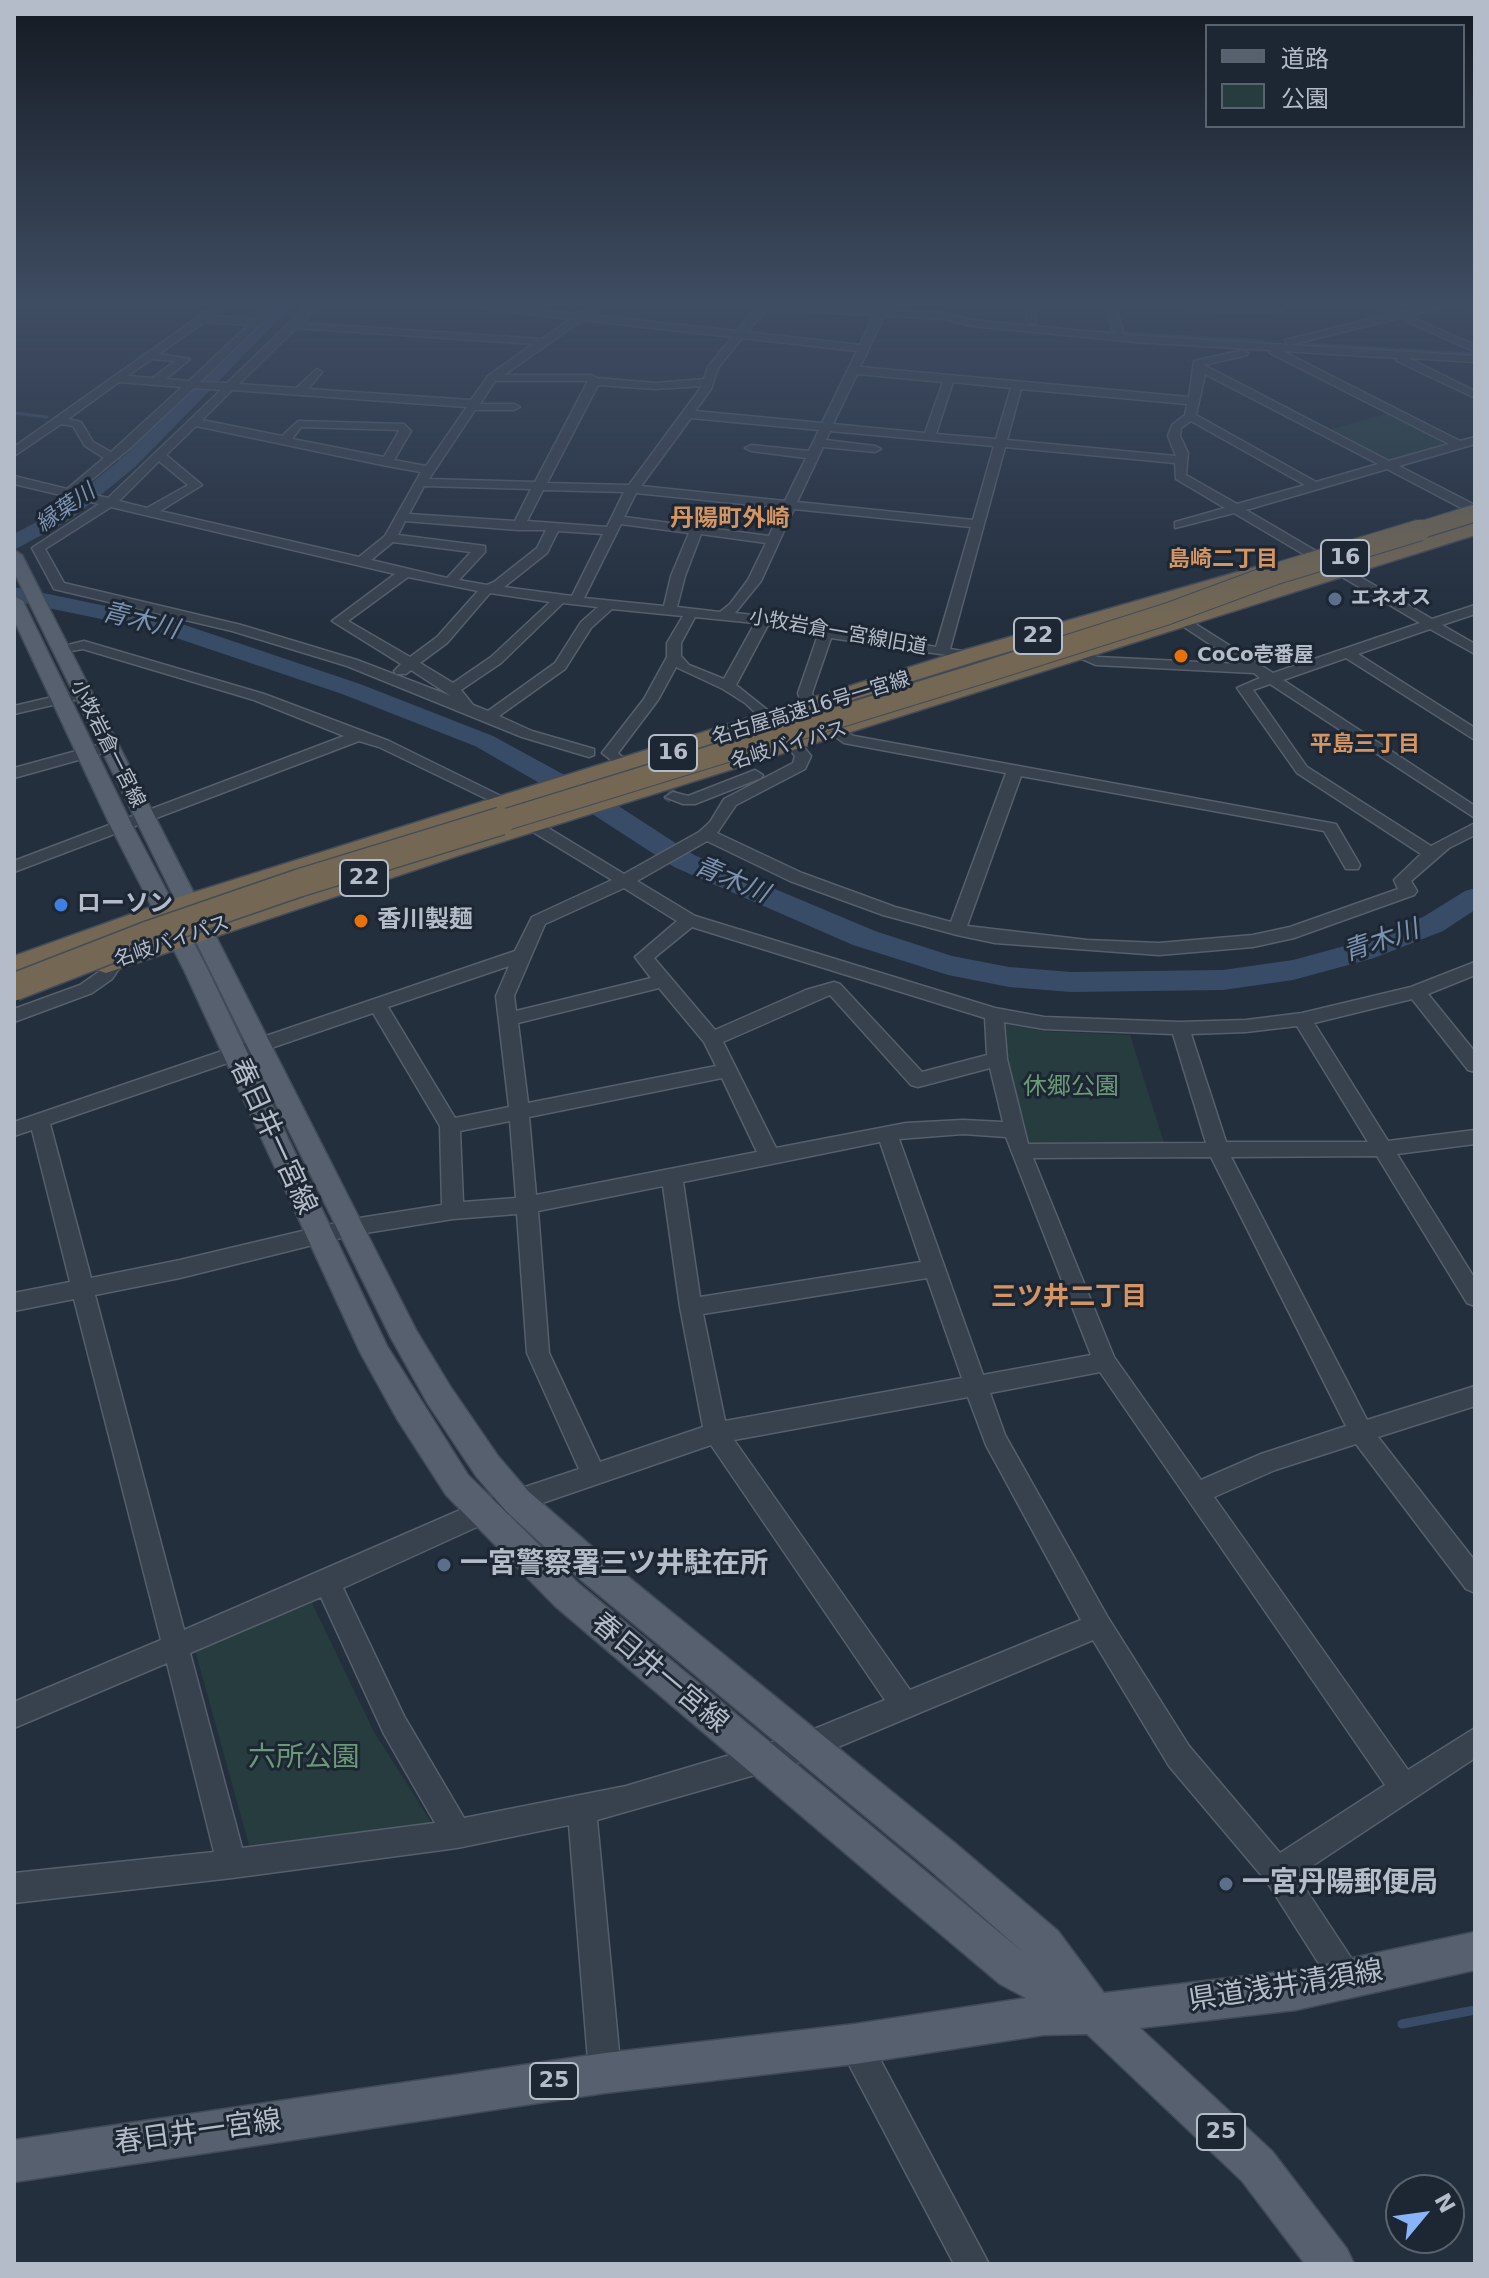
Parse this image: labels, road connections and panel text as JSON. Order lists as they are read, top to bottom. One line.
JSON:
{"streets":{"highway":["16","22","名古屋高速16号一宮線","名岐バイパス"],"main road":["小牧岩倉一宮線","春日井一宮線","県道浅井清須線","25"],"street":["小牧岩倉一宮線旧道"]},"crossings":[["小牧岩倉一宮線旧道","名岐バイパス"],["名古屋高速16号一宮線","名岐バイパス"],["小牧岩倉一宮線","名岐バイパス"],["小牧岩倉一宮線","春日井一宮線"],["名岐バイパス","春日井一宮線"],["春日井一宮線","県道浅井清須線"]],"districts":["丹陽町外崎","島崎二丁目","平島三丁目","三ツ井二丁目"],"water":["縁葉川","青木川"],"parks":["休郷公園","六所公園"],"places":["エネオス","CoCo壱番屋","ローソン","香川製麺","一宮警察署三ツ井駐在所","一宮丹陽郵便局"],"legend":["道路","公園"],"north":"top right"}
